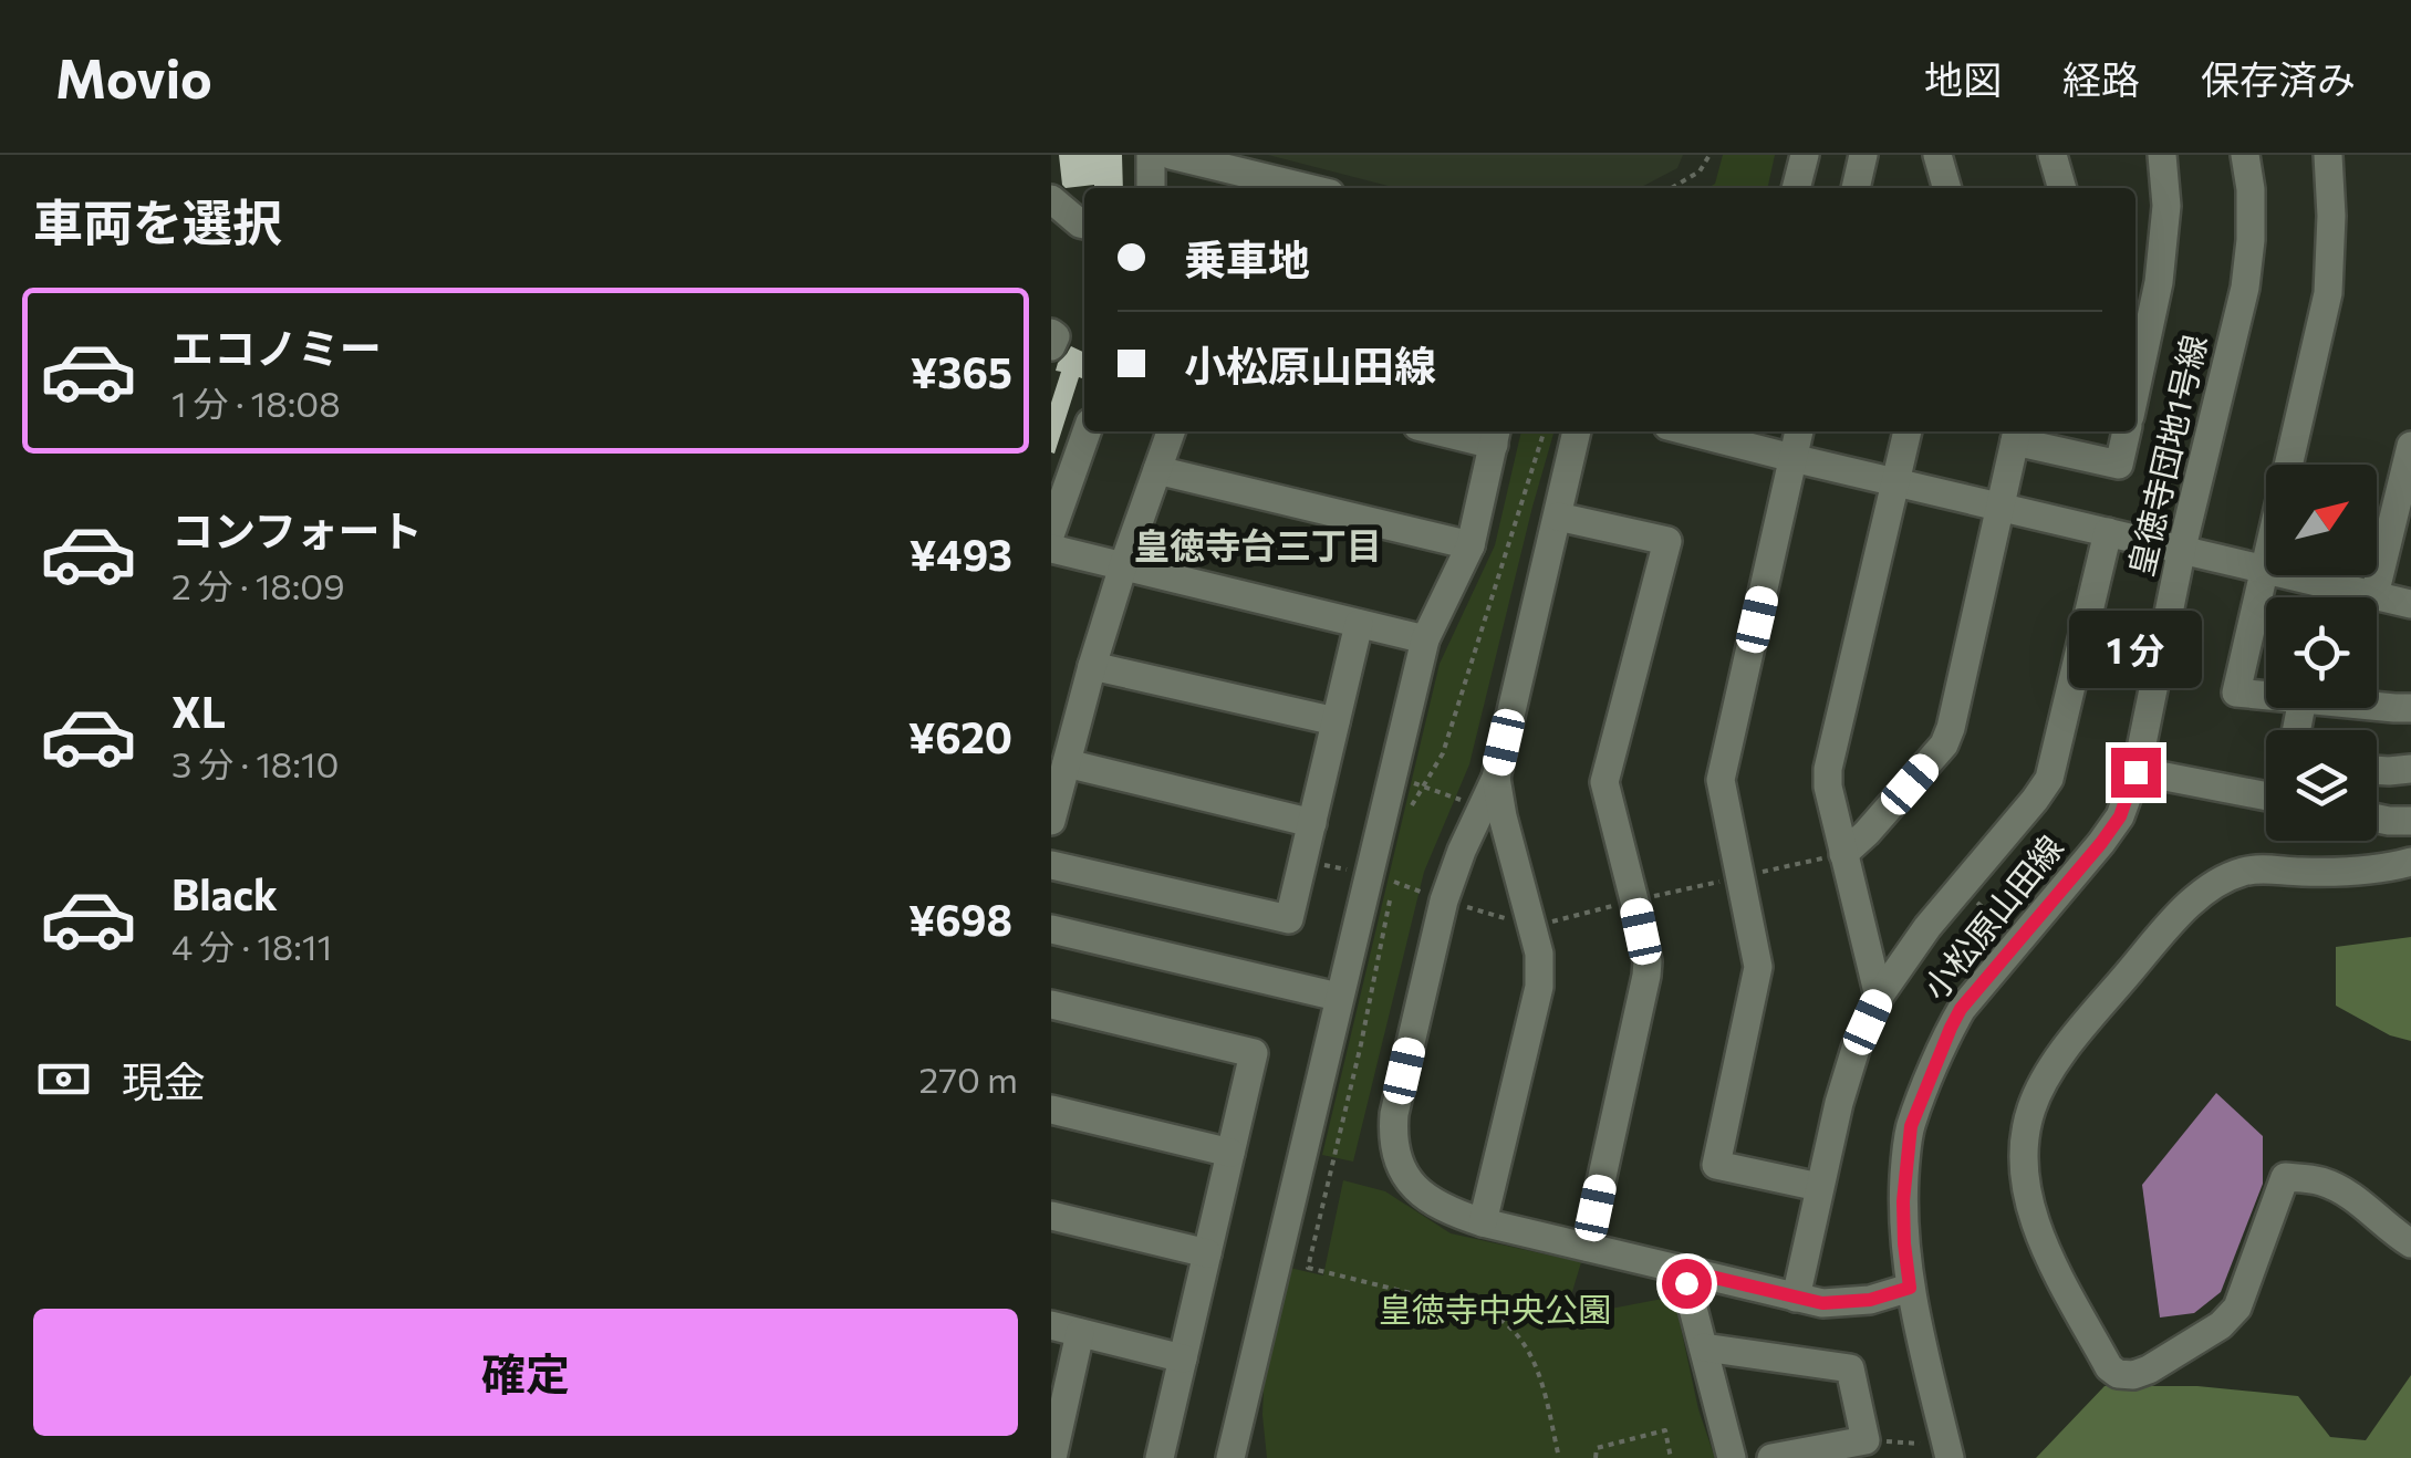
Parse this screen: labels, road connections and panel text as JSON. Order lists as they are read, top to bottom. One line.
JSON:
{"streets":{"street":["皇徳寺団地1号線","小松原山田線"]},"crossings":[["皇徳寺団地1号線","小松原山田線"]],"districts":["皇徳寺台三丁目"],"parks":["皇徳寺中央公園"],"north":"top right","page":{"header":"Movio","nav":["地図","経路","保存済み"],"heading":"車両を選択","banner":["乗車地","小松原山田線"],"list":[{"name":"エコノミー","note":"1 分 · 18:08","value":"¥365"},{"name":"コンフォート","note":"2 分 · 18:09","value":"¥493"},{"name":"XL","note":"3 分 · 18:10","value":"¥620"},{"name":"Black","note":"4 分 · 18:11","value":"¥698"}],"bubble":"1 分","pay":["現金","270 m"],"buttons":"確定"}}
